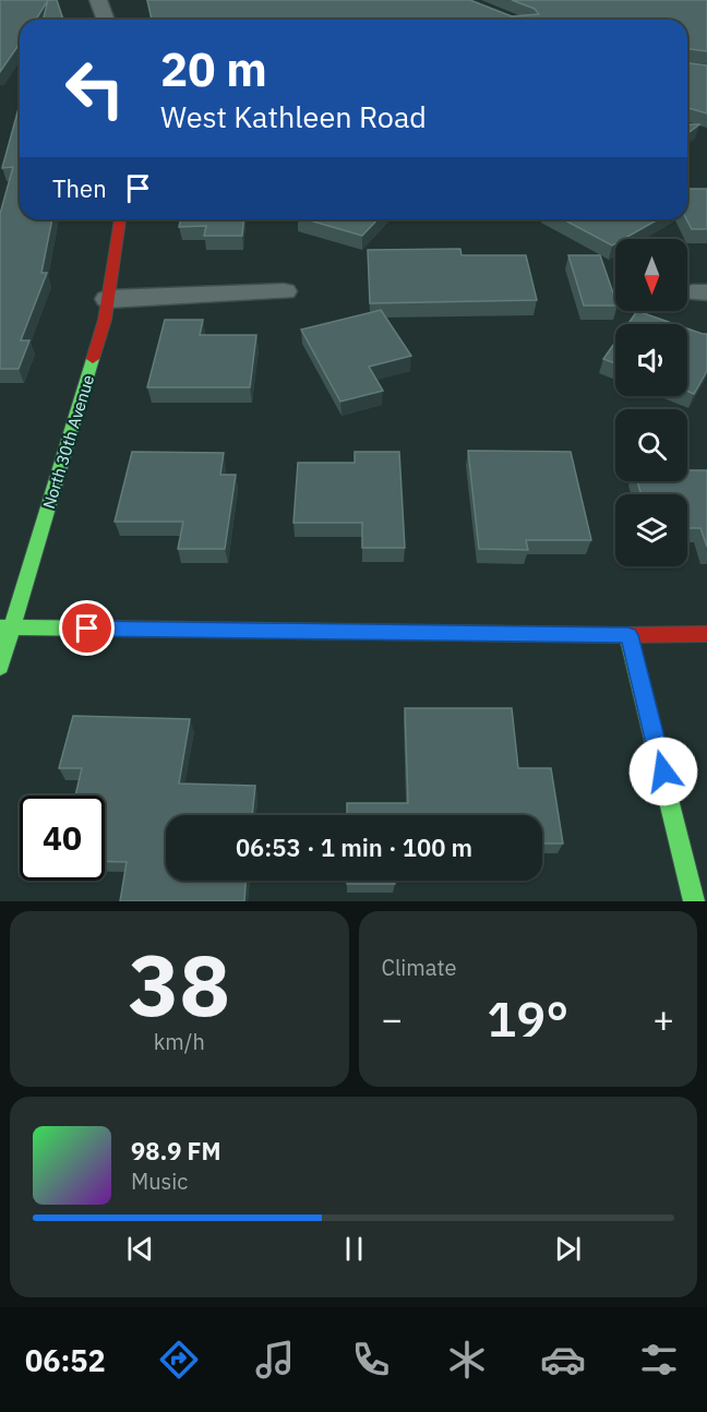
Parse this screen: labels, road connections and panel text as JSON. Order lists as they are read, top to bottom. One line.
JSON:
{"streets":{"street":["North 30th Avenue"]},"north":"bottom","page":{"turn":["20 m","West Kathleen Road"],"then":"Then","limit":"40","trip":"06:53 · 1 min · 100 m","tile":[["38","km/h"],"Climate"],"heat":["−","19°","+"],"song":["98.9 FM","Music"],"tabs":"06:52"}}
